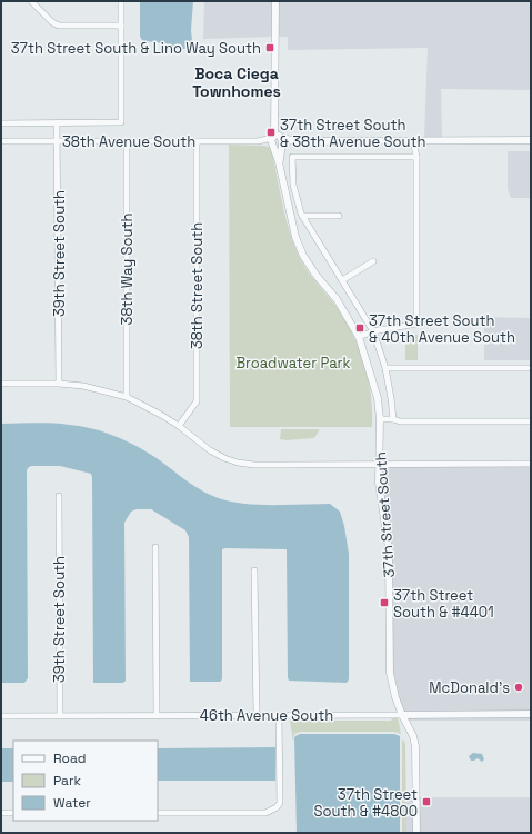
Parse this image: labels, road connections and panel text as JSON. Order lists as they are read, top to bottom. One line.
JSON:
{"streets":{"street":["38th Avenue South","39th Street South","38th Way South","38th Street South","37th Street South","46th Avenue South"]},"crossings":[["38th Avenue South","39th Street South"],["38th Avenue South","38th Way South"],["38th Avenue South","38th Street South"],["38th Avenue South","37th Street South"],["39th Street South","46th Avenue South"],["37th Street South","46th Avenue South"]],"districts":["Boca Ciega Townhomes"],"parks":["Broadwater Park"],"places":{"transit":["37th Street South & Lino Way South","37th Street South & 38th Avenue South","37th Street South & 40th Avenue South","37th Street South & #4401","37th Street South & #4800"],"other":["McDonald's"]},"legend":["Road","Park","Water"]}
